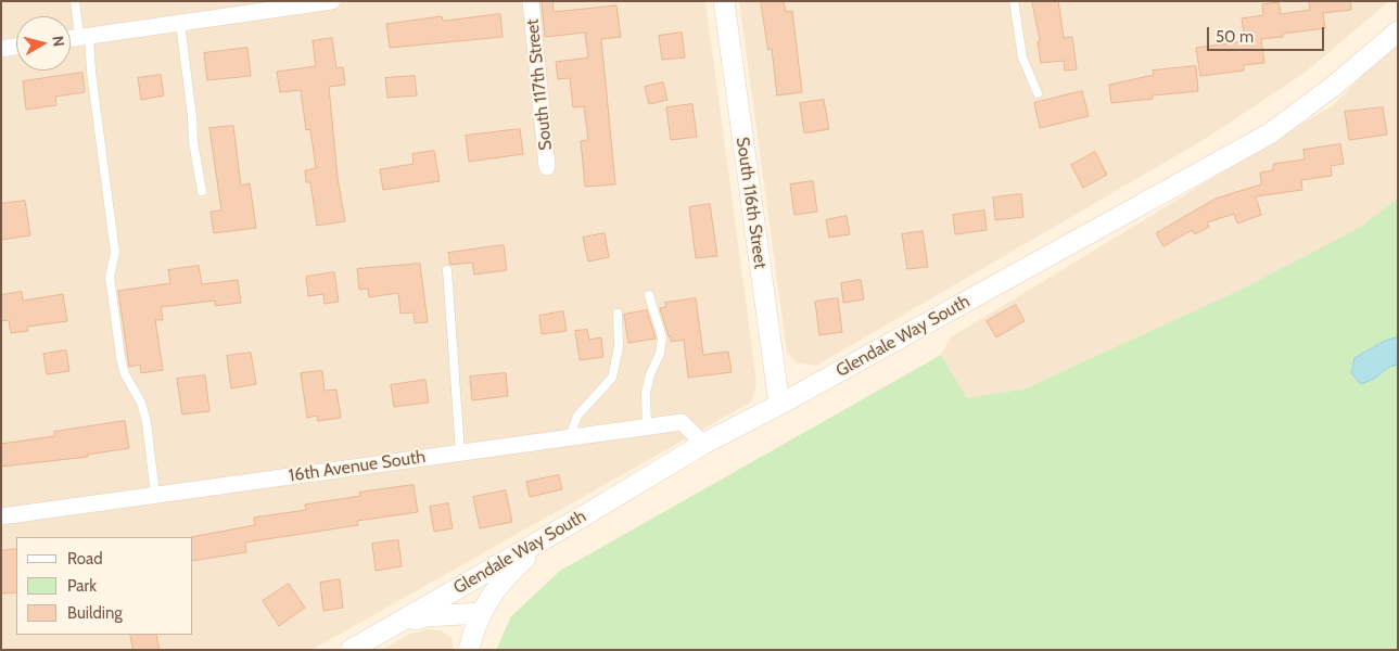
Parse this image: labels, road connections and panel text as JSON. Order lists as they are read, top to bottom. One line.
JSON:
{"streets":{"street":["South 117th Street","South 116th Street","Glendale Way South","16th Avenue South"]},"crossings":[["South 116th Street","Glendale Way South"],["Glendale Way South","16th Avenue South"]],"legend":["Road","Park","Building"],"scale_bar":"50 m","north":"right"}
